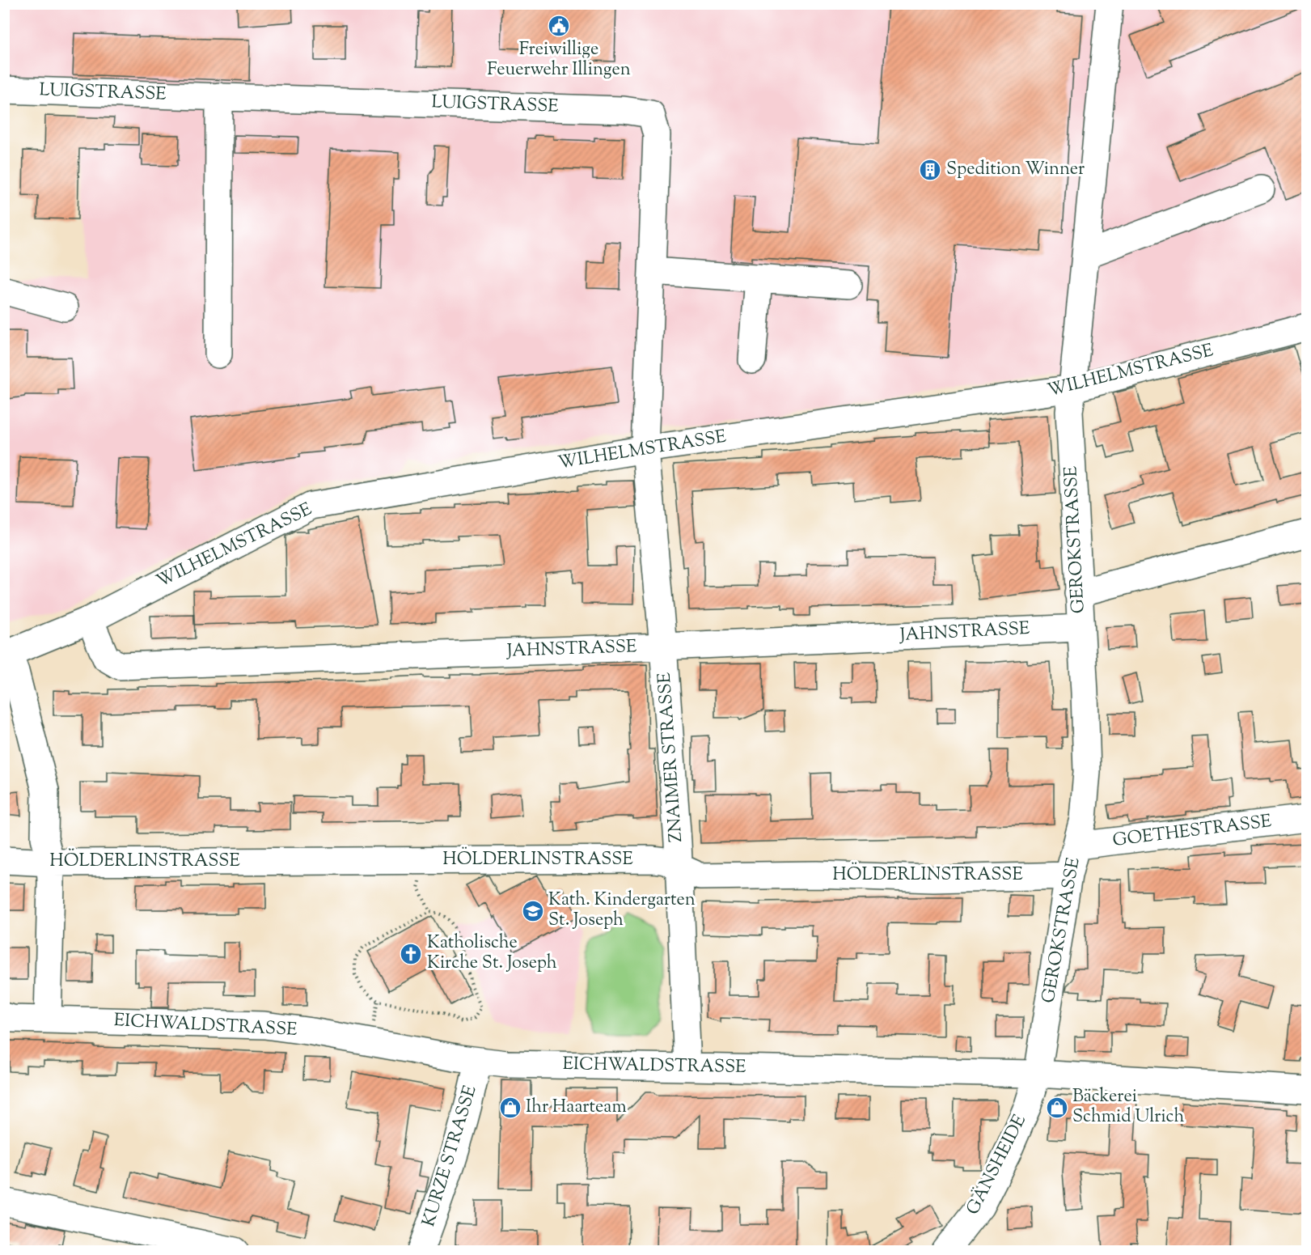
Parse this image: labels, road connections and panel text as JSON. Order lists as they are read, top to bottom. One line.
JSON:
{"streets":{"street":["LUIGSTRASSE","WILHELMSTRASSE","GEROKSTRASSE","JAHNSTRASSE","ZNAIMER STRASSE","GOETHESTRASSE","HÖLDERLINSTRASSE","EICHWALDSTRASSE","KURZE STRASSE","GÄNSHEIDE"]},"crossings":[["LUIGSTRASSE","WILHELMSTRASSE"],["LUIGSTRASSE","ZNAIMER STRASSE"],["WILHELMSTRASSE","GEROKSTRASSE"],["WILHELMSTRASSE","JAHNSTRASSE"],["WILHELMSTRASSE","ZNAIMER STRASSE"],["GEROKSTRASSE","JAHNSTRASSE"],["GEROKSTRASSE","GOETHESTRASSE"],["GEROKSTRASSE","HÖLDERLINSTRASSE"],["GEROKSTRASSE","EICHWALDSTRASSE"],["GEROKSTRASSE","GÄNSHEIDE"],["JAHNSTRASSE","ZNAIMER STRASSE"],["ZNAIMER STRASSE","HÖLDERLINSTRASSE"],["ZNAIMER STRASSE","EICHWALDSTRASSE"],["EICHWALDSTRASSE","KURZE STRASSE"],["EICHWALDSTRASSE","GÄNSHEIDE"]],"places":{"public building":["Freiwillige Feuerwehr Illingen"],"building":["Spedition Winner"],"school or university":["Kath. Kindergarten St. Joseph"],"church":["Katholische Kirche St. Joseph"],"shop":["Ihr Haarteam","Bäckerei Schmid Ulrich"]}}
